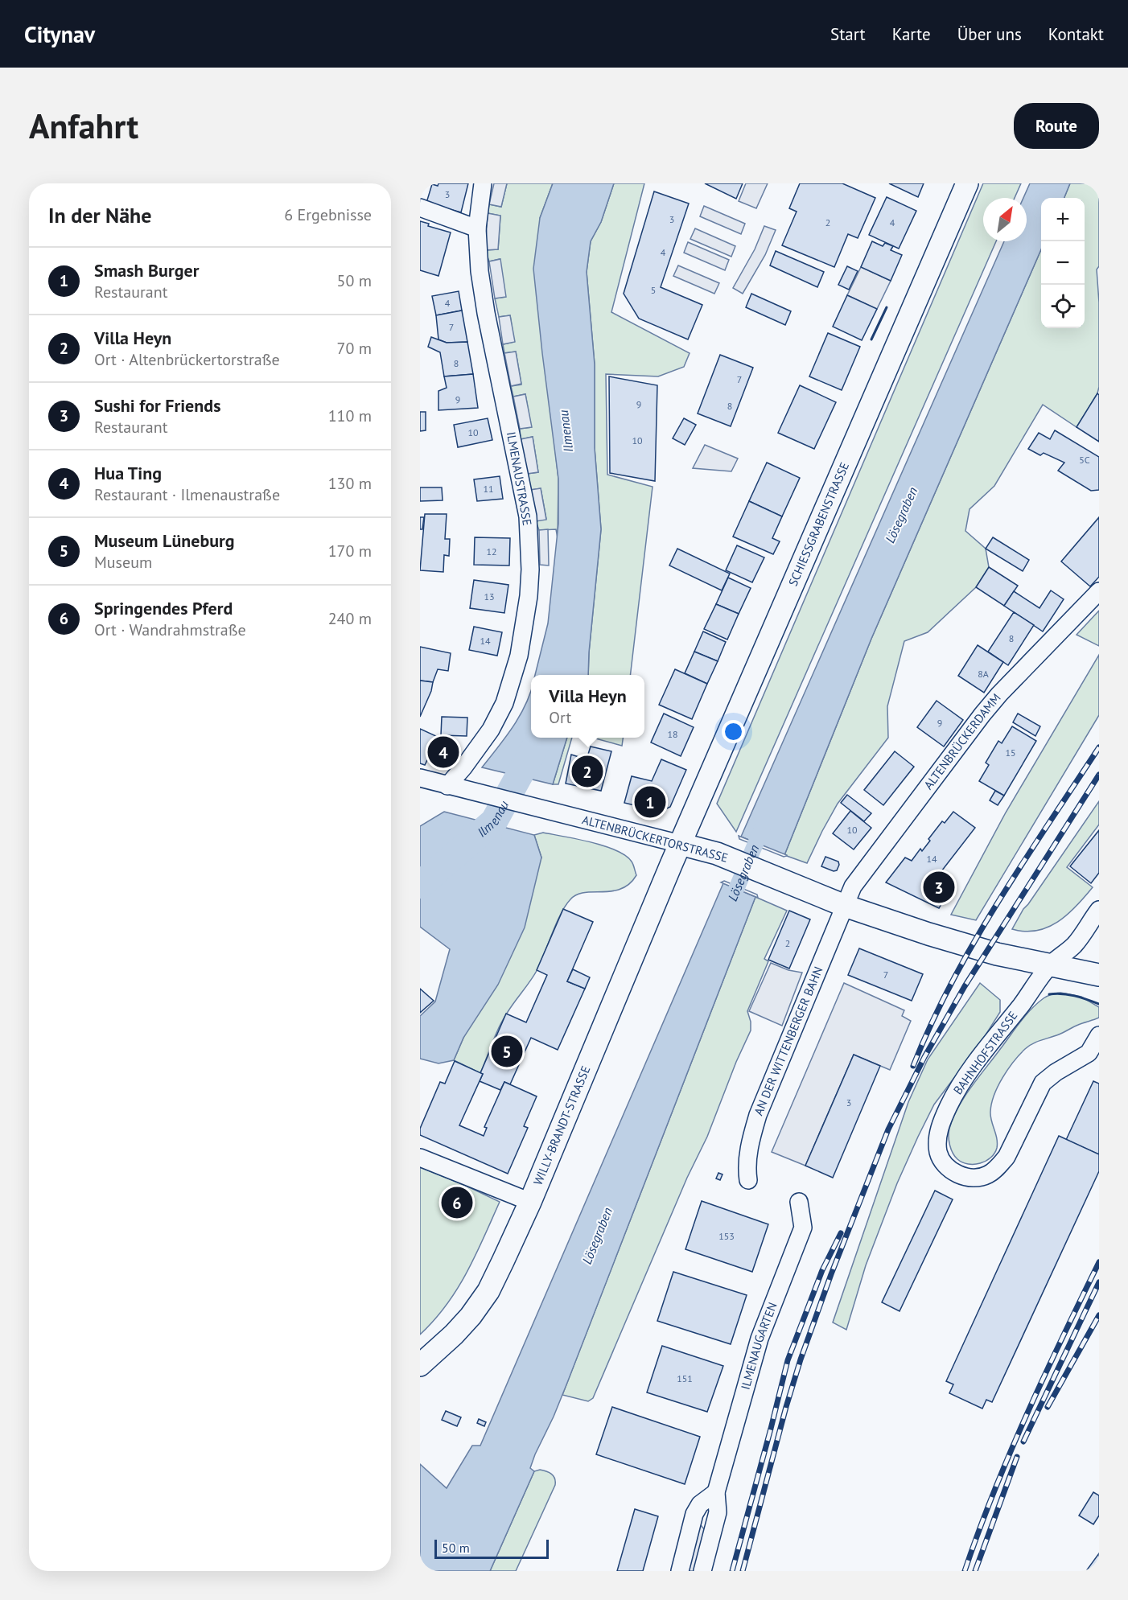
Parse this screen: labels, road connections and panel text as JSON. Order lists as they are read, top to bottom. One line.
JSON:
{"streets":{"main road":["SCHIESSGRABENSTRASSE","ALTENBRÜCKERTORSTRASSE","WILLY-BRANDT-STRASSE"],"street":["ILMENAUSTRASSE","ALTENBRÜCKERDAMM","AN DER WITTENBERGER BAHN","BAHNHOFSTRASSE","ILMENAUGARTEN"]},"crossings":[["ILMENAUSTRASSE","ALTENBRÜCKERTORSTRASSE"],["SCHIESSGRABENSTRASSE","ALTENBRÜCKERTORSTRASSE"],["SCHIESSGRABENSTRASSE","WILLY-BRANDT-STRASSE"],["ALTENBRÜCKERDAMM","ALTENBRÜCKERTORSTRASSE"],["ALTENBRÜCKERDAMM","AN DER WITTENBERGER BAHN"],["ALTENBRÜCKERTORSTRASSE","AN DER WITTENBERGER BAHN"],["ALTENBRÜCKERTORSTRASSE","BAHNHOFSTRASSE"]],"water":["Ilmenau","Lösegraben"],"house_numbers":["3","3","2","4","4","5","4","7","8","7","9","9","8","10","10","5C","11","12","13","8","14","8A","9","18","15","10","14","2","7","3","153","151"],"scale_bar":"50 m","north":"top right","page":{"header":"Citynav","nav":["Start","Karte","Über uns","Kontakt"],"buttons":"Route","title":"Anfahrt","heading":["In der Nähe","6 Ergebnisse"],"map_buttons":["+","−"],"list":[{"mark":"1","name":"Smash Burger","note":"Restaurant","value":"50 m"},{"mark":"2","name":"Villa Heyn","note":"Ort · Altenbrückertorstraße","value":"70 m"},{"mark":"3","name":"Sushi for Friends","note":"Restaurant","value":"110 m"},{"mark":"4","name":"Hua Ting","note":"Restaurant · Ilmenaustraße","value":"130 m"},{"mark":"5","name":"Museum Lüneburg","note":"Museum","value":"170 m"},{"mark":"6","name":"Springendes Pferd","note":"Ort · Wandrahmstraße","value":"240 m"}],"popup":["Villa Heyn","Ort"],"pins":["4","2","1","3","5","6"],"scale":"50 m"}}
